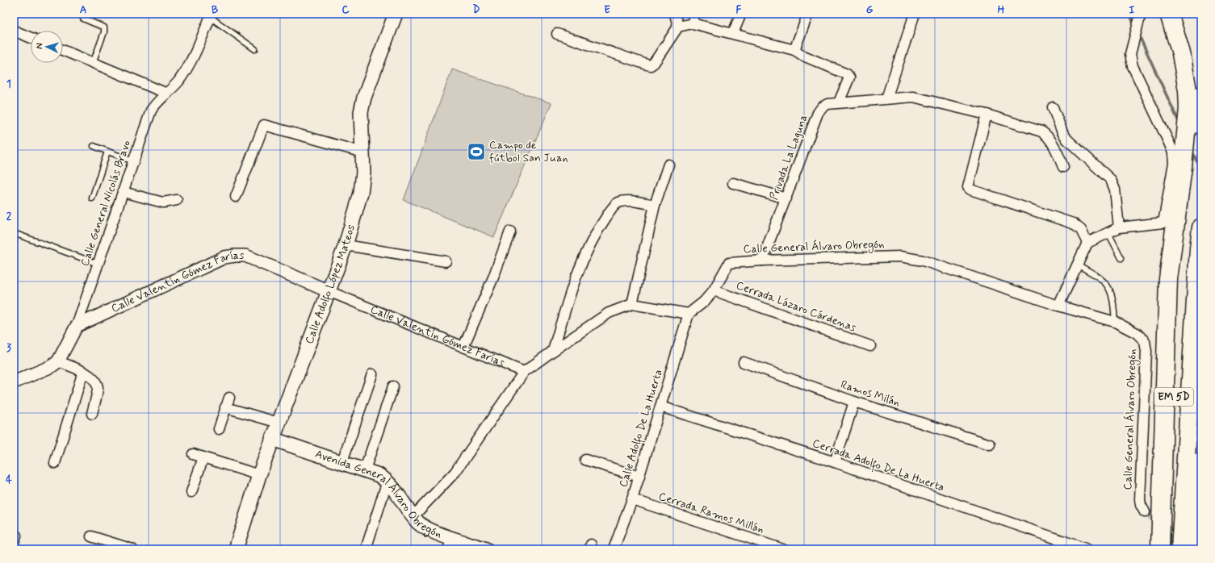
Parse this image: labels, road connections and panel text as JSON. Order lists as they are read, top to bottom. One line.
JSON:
{"streets":{"highway":["EM 5D"],"main road":["Calle Adolfo López Mateos","Avenida General Álvaro Obregón"],"street":["Privada La Laguna","Calle General Nicolás Bravo","Calle General Álvaro Obregón","Calle Valentín Gómez Farías","Cerrada Lázaro Cárdenas","Ramos Milán","Calle Adolfo De La Huerta","Cerrada Adolfo De La Huerta","Cerrada Ramos Millán"]},"crossings":[["Privada La Laguna","Calle General Álvaro Obregón"],["Calle General Nicolás Bravo","Calle Valentín Gómez Farías"],["Calle General Álvaro Obregón","Cerrada Lázaro Cárdenas"],["Calle General Álvaro Obregón","Calle Adolfo De La Huerta"],["Calle Adolfo López Mateos","Calle Valentín Gómez Farías"],["Calle Adolfo López Mateos","Avenida General Álvaro Obregón"],["Calle Adolfo De La Huerta","Cerrada Adolfo De La Huerta"],["Calle Adolfo De La Huerta","Cerrada Ramos Millán"]],"places":{"sports":["Campo de fútbol San Juan"]},"north":"left","grid":{"columns":["A","B","C","D","E","F","G","H","I"],"rows":["1","2","3","4"]}}
